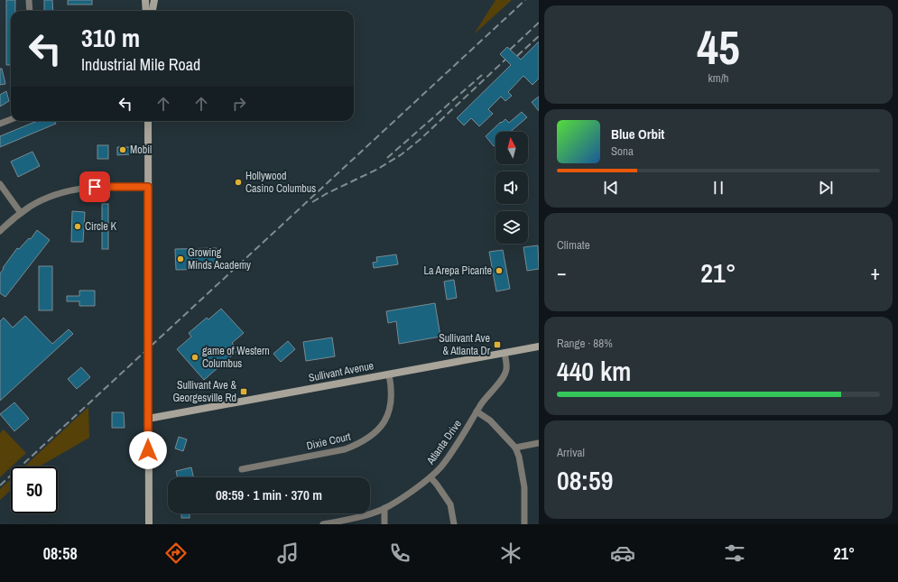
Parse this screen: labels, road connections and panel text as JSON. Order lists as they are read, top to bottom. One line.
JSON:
{"streets":{"main road":["Sullivant Avenue"],"street":["Dixie Court","Atlanta Drive"]},"crossings":[["Sullivant Avenue","Dixie Court"],["Sullivant Avenue","Atlanta Drive"]],"places":{"other":["Mobil","Hollywood Casino Columbus","Circle K","Growing Minds Academy","La Arepa Picante","game of Western Columbus"],"transit":["Sullivant Ave & Atlanta Dr","Sullivant Ave & Georgesville Rd"]},"north":"top","page":{"tile":[["45","km/h"],"Climate",["Range · 88%","440 km"],["Arrival","08:59"]],"turn":["310 m","Industrial Mile Road"],"song":["Blue Orbit","Sona"],"heat":["−","21°","+"],"limit":"50","trip":"08:59 · 1 min · 370 m","tabs":["08:58","21°"]}}
